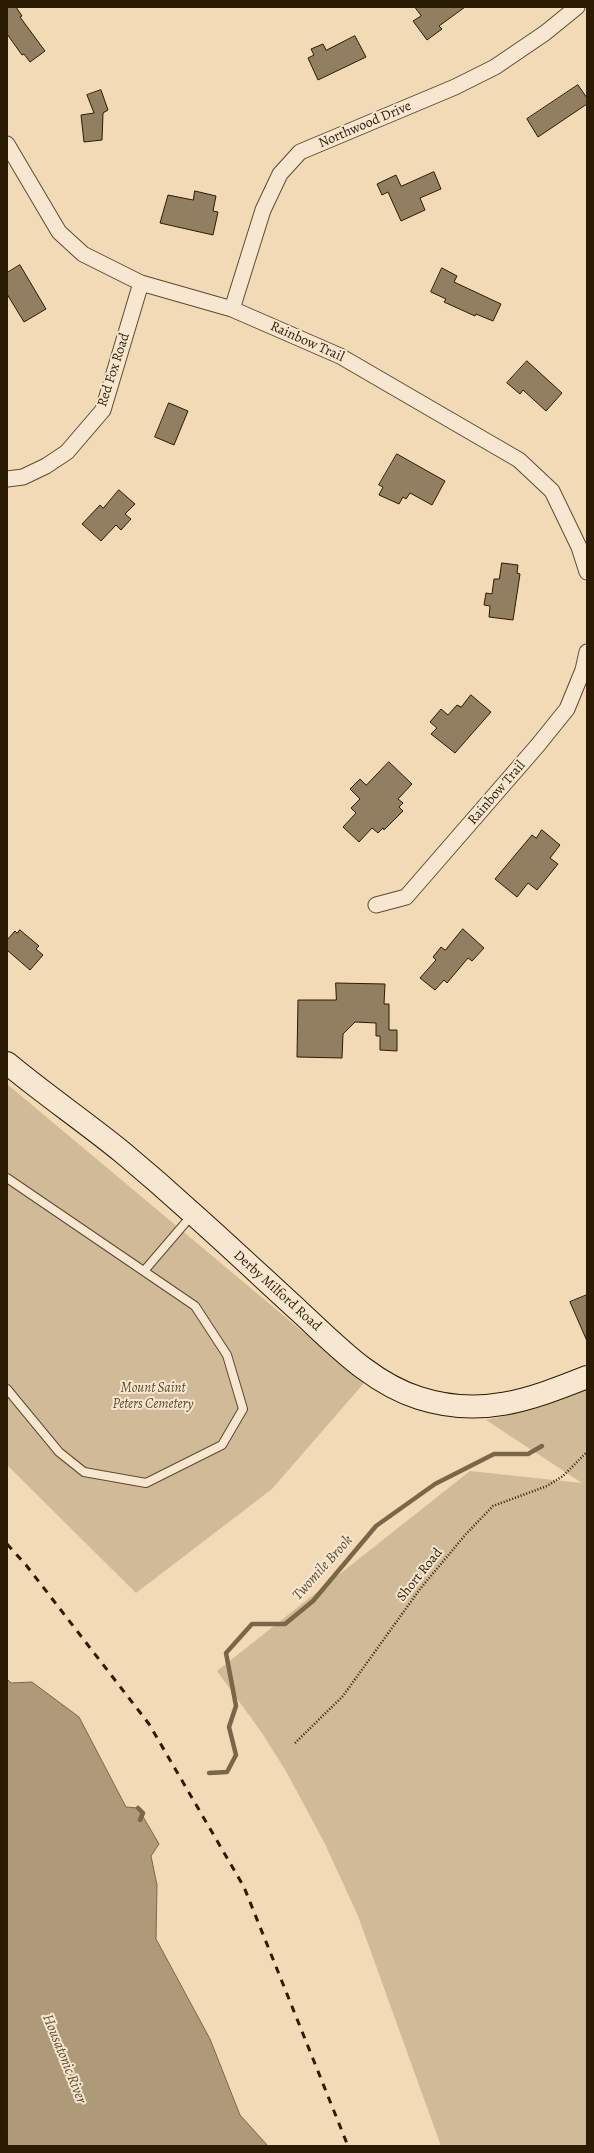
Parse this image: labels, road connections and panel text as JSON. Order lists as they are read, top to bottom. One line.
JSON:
{"streets":{"main road":["Derby Milford Road"],"street":["Northwood Drive","Rainbow Trail","Red Fox Road"],"path":["Short Road"]},"crossings":[["Northwood Drive","Rainbow Trail"],["Rainbow Trail","Red Fox Road"]],"water":["Twomile Brook","Housatonic River"],"parks":["Mount Saint Peters Cemetery"]}
